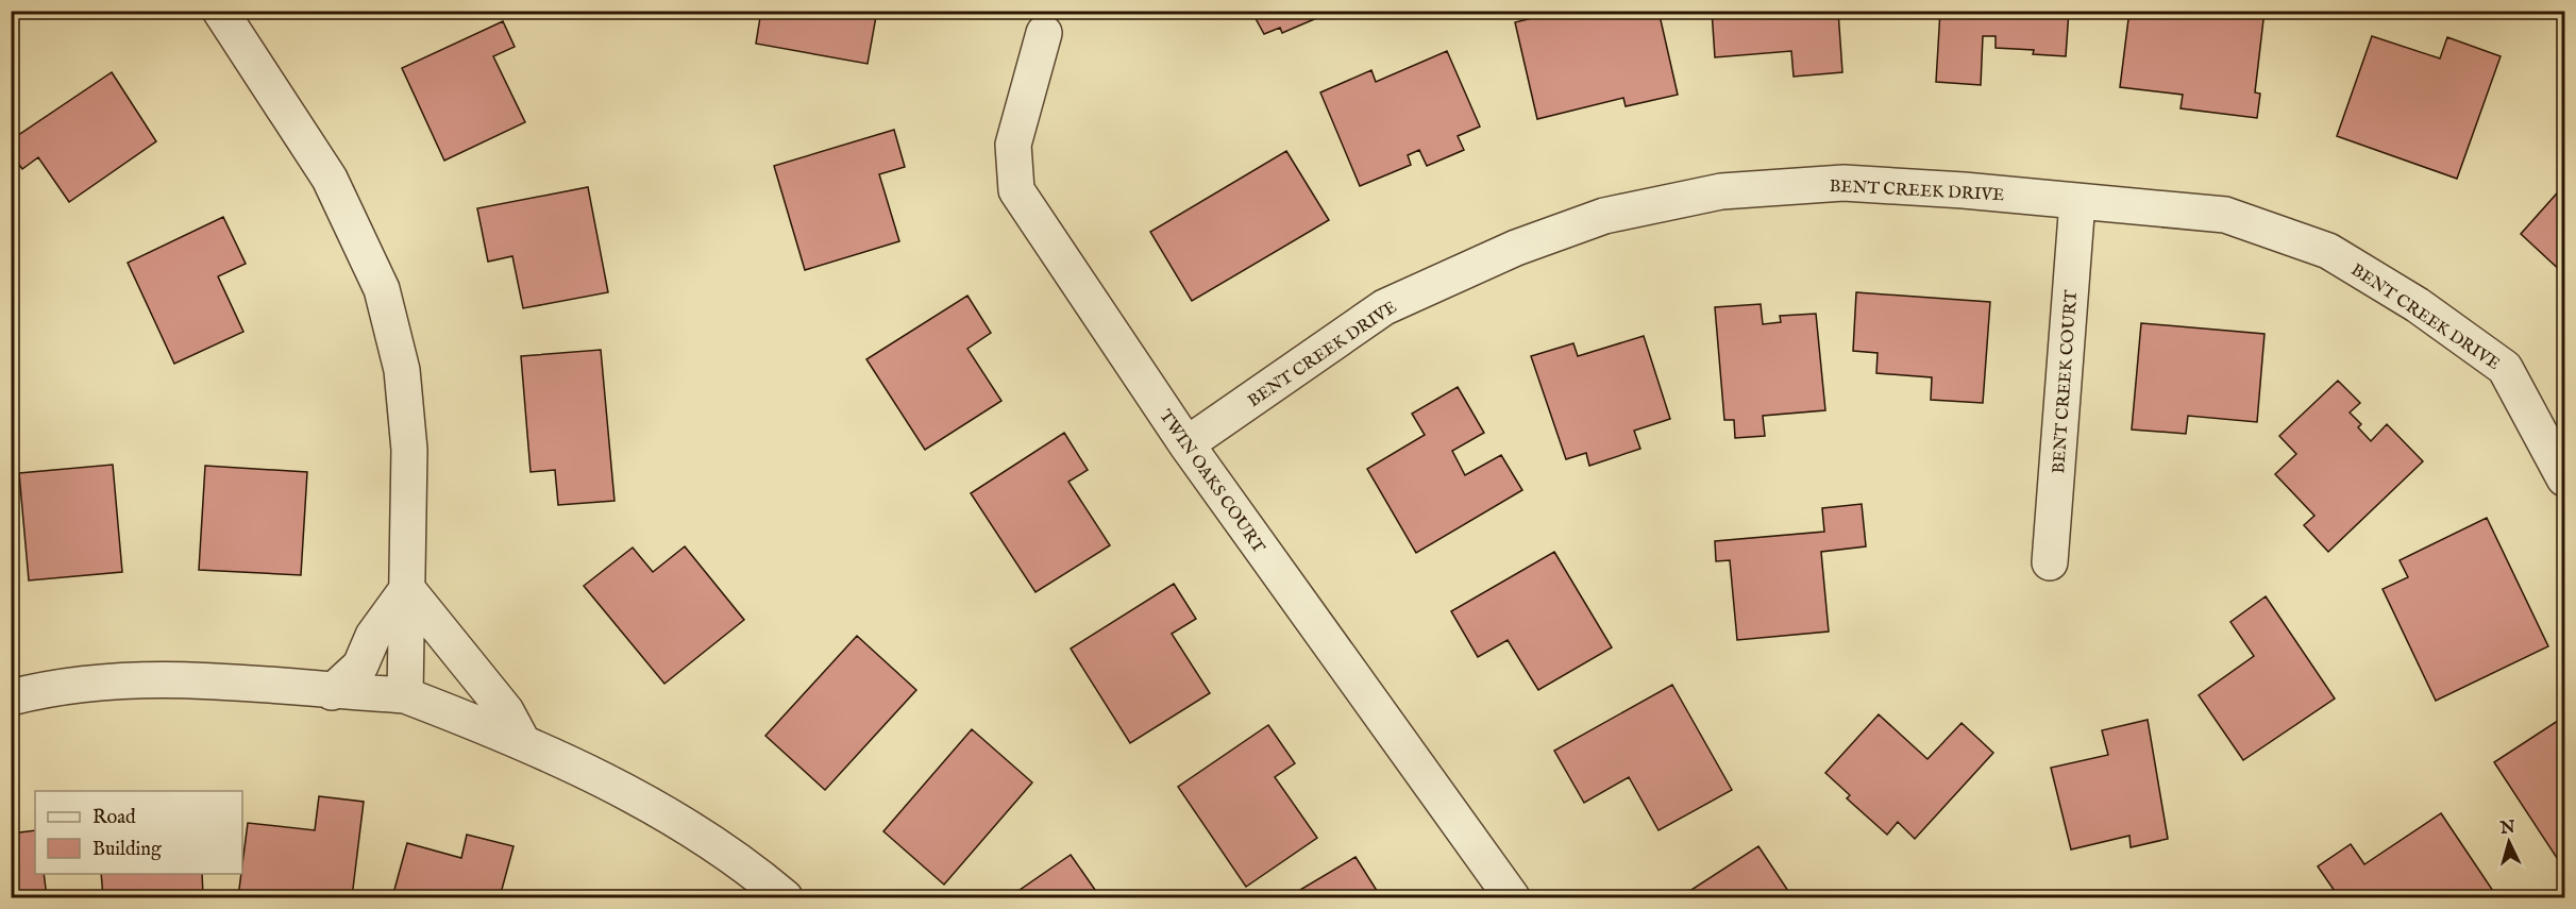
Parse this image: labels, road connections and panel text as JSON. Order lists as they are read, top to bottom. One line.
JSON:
{"streets":{"street":["BENT CREEK DRIVE","BENT CREEK COURT","TWIN OAKS COURT"]},"crossings":[["BENT CREEK DRIVE","BENT CREEK COURT"],["BENT CREEK DRIVE","TWIN OAKS COURT"]],"legend":["Road","Building"],"north":"top"}
